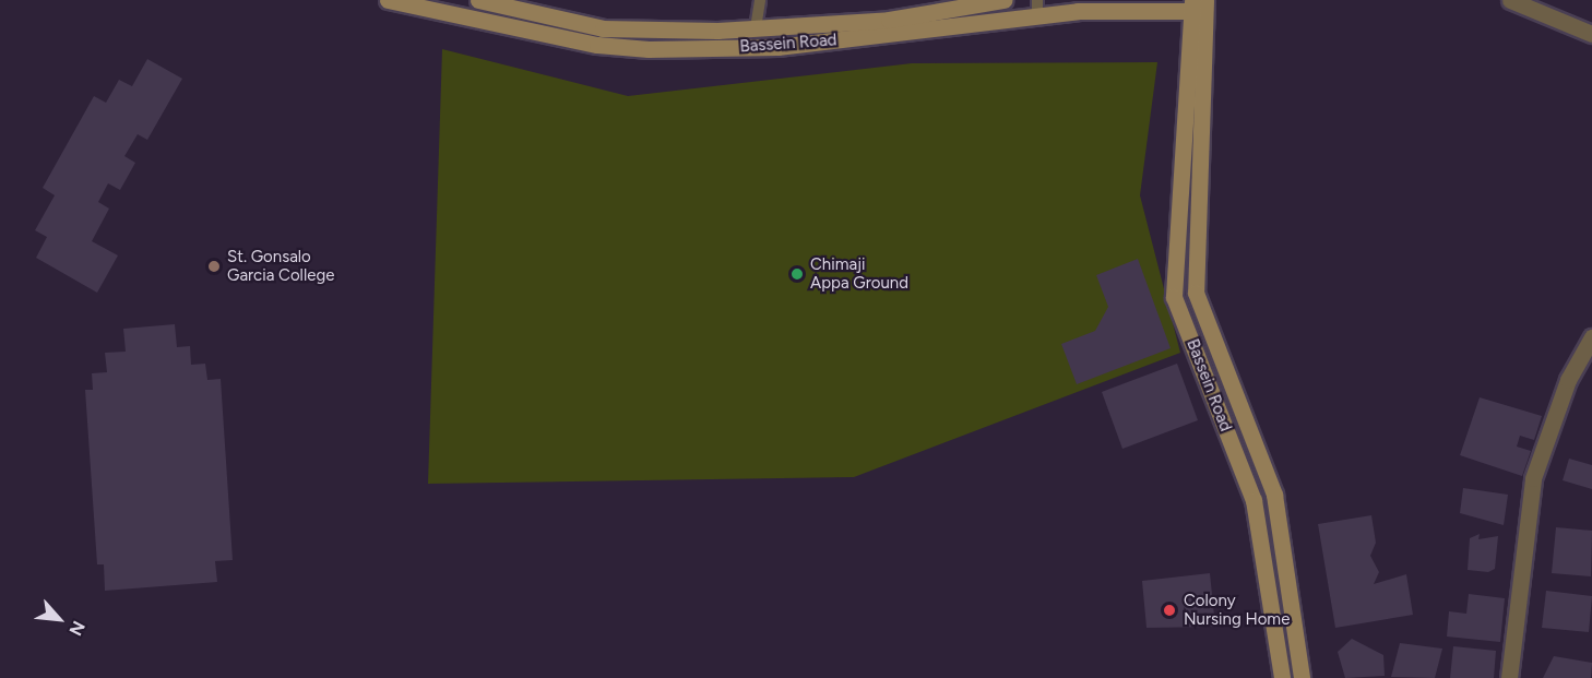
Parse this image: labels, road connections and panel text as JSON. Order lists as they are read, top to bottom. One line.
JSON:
{"streets":{"main road":["Bassein Road"]},"places":["St. Gonsalo Garcia College","Chimaji Appa Ground","Colony Nursing Home"],"north":"bottom right"}
